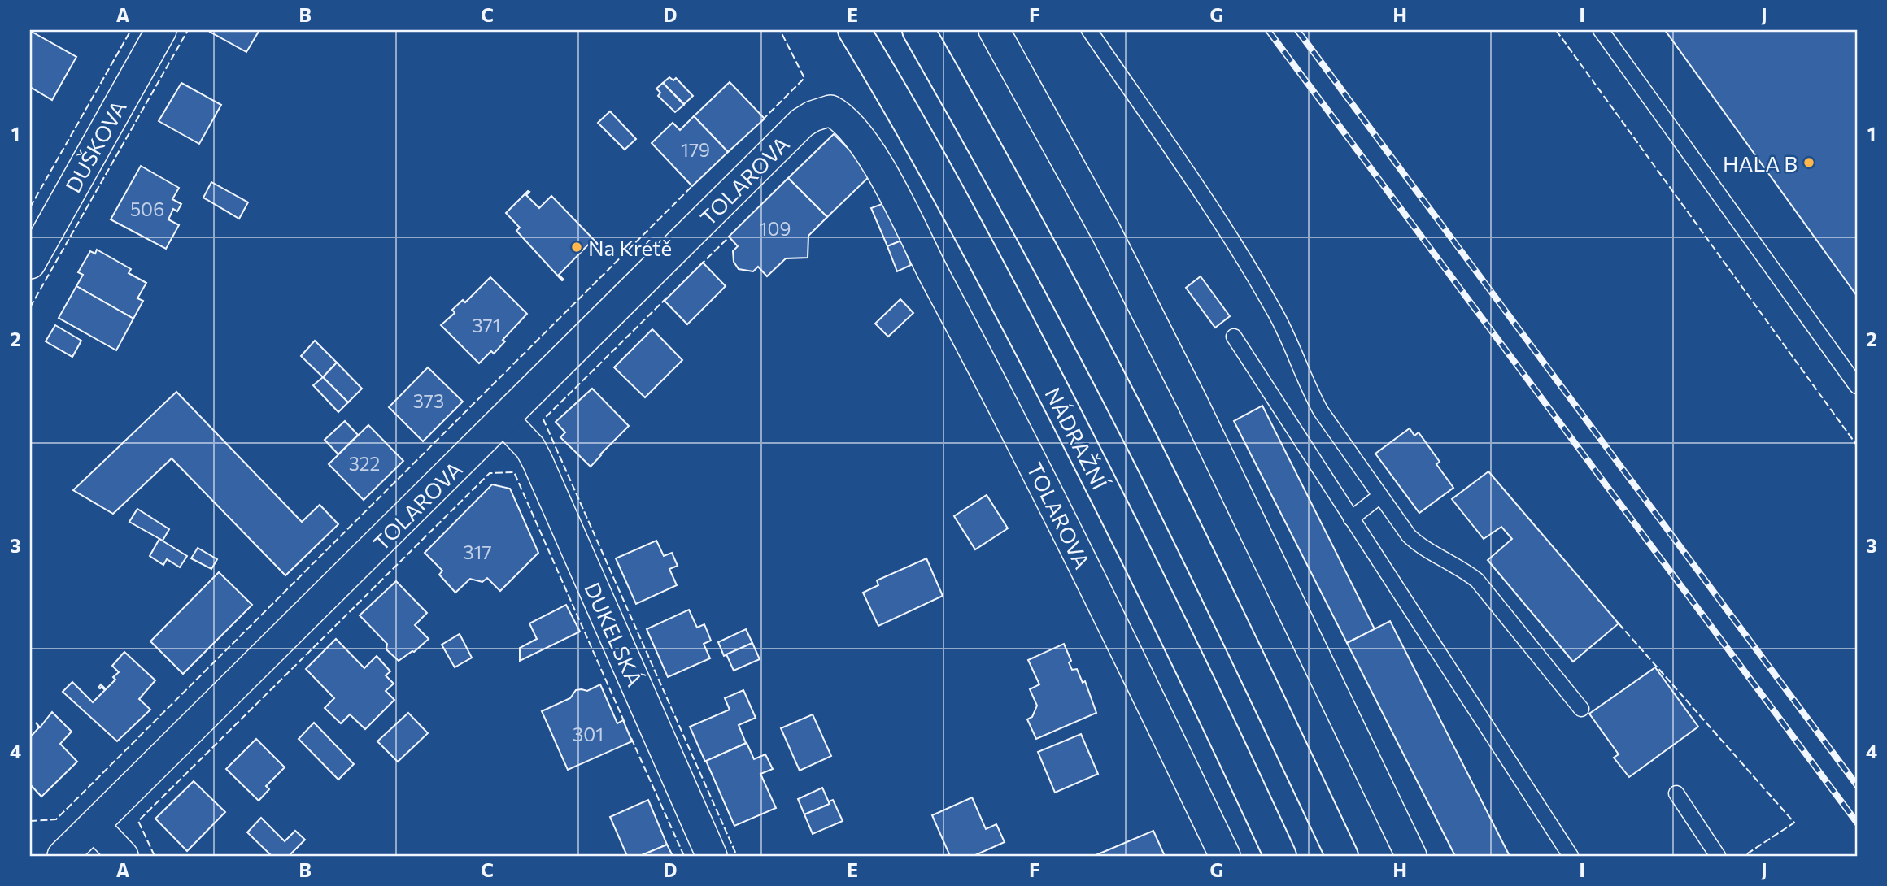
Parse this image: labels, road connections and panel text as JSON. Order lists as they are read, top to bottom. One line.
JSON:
{"streets":{"main road":["NÁDRAŽNÍ"],"street":["DUŠKOVA","TOLAROVA","DUKELSKÁ"]},"crossings":[["TOLAROVA","DUKELSKÁ"]],"places":["HALA B","Na Krétě"],"house_numbers":["179","506","109","371","373","322","317","301"],"grid":{"columns":["A","B","C","D","E","F","G","H","I","J"],"rows":["1","2","3","4"]}}
